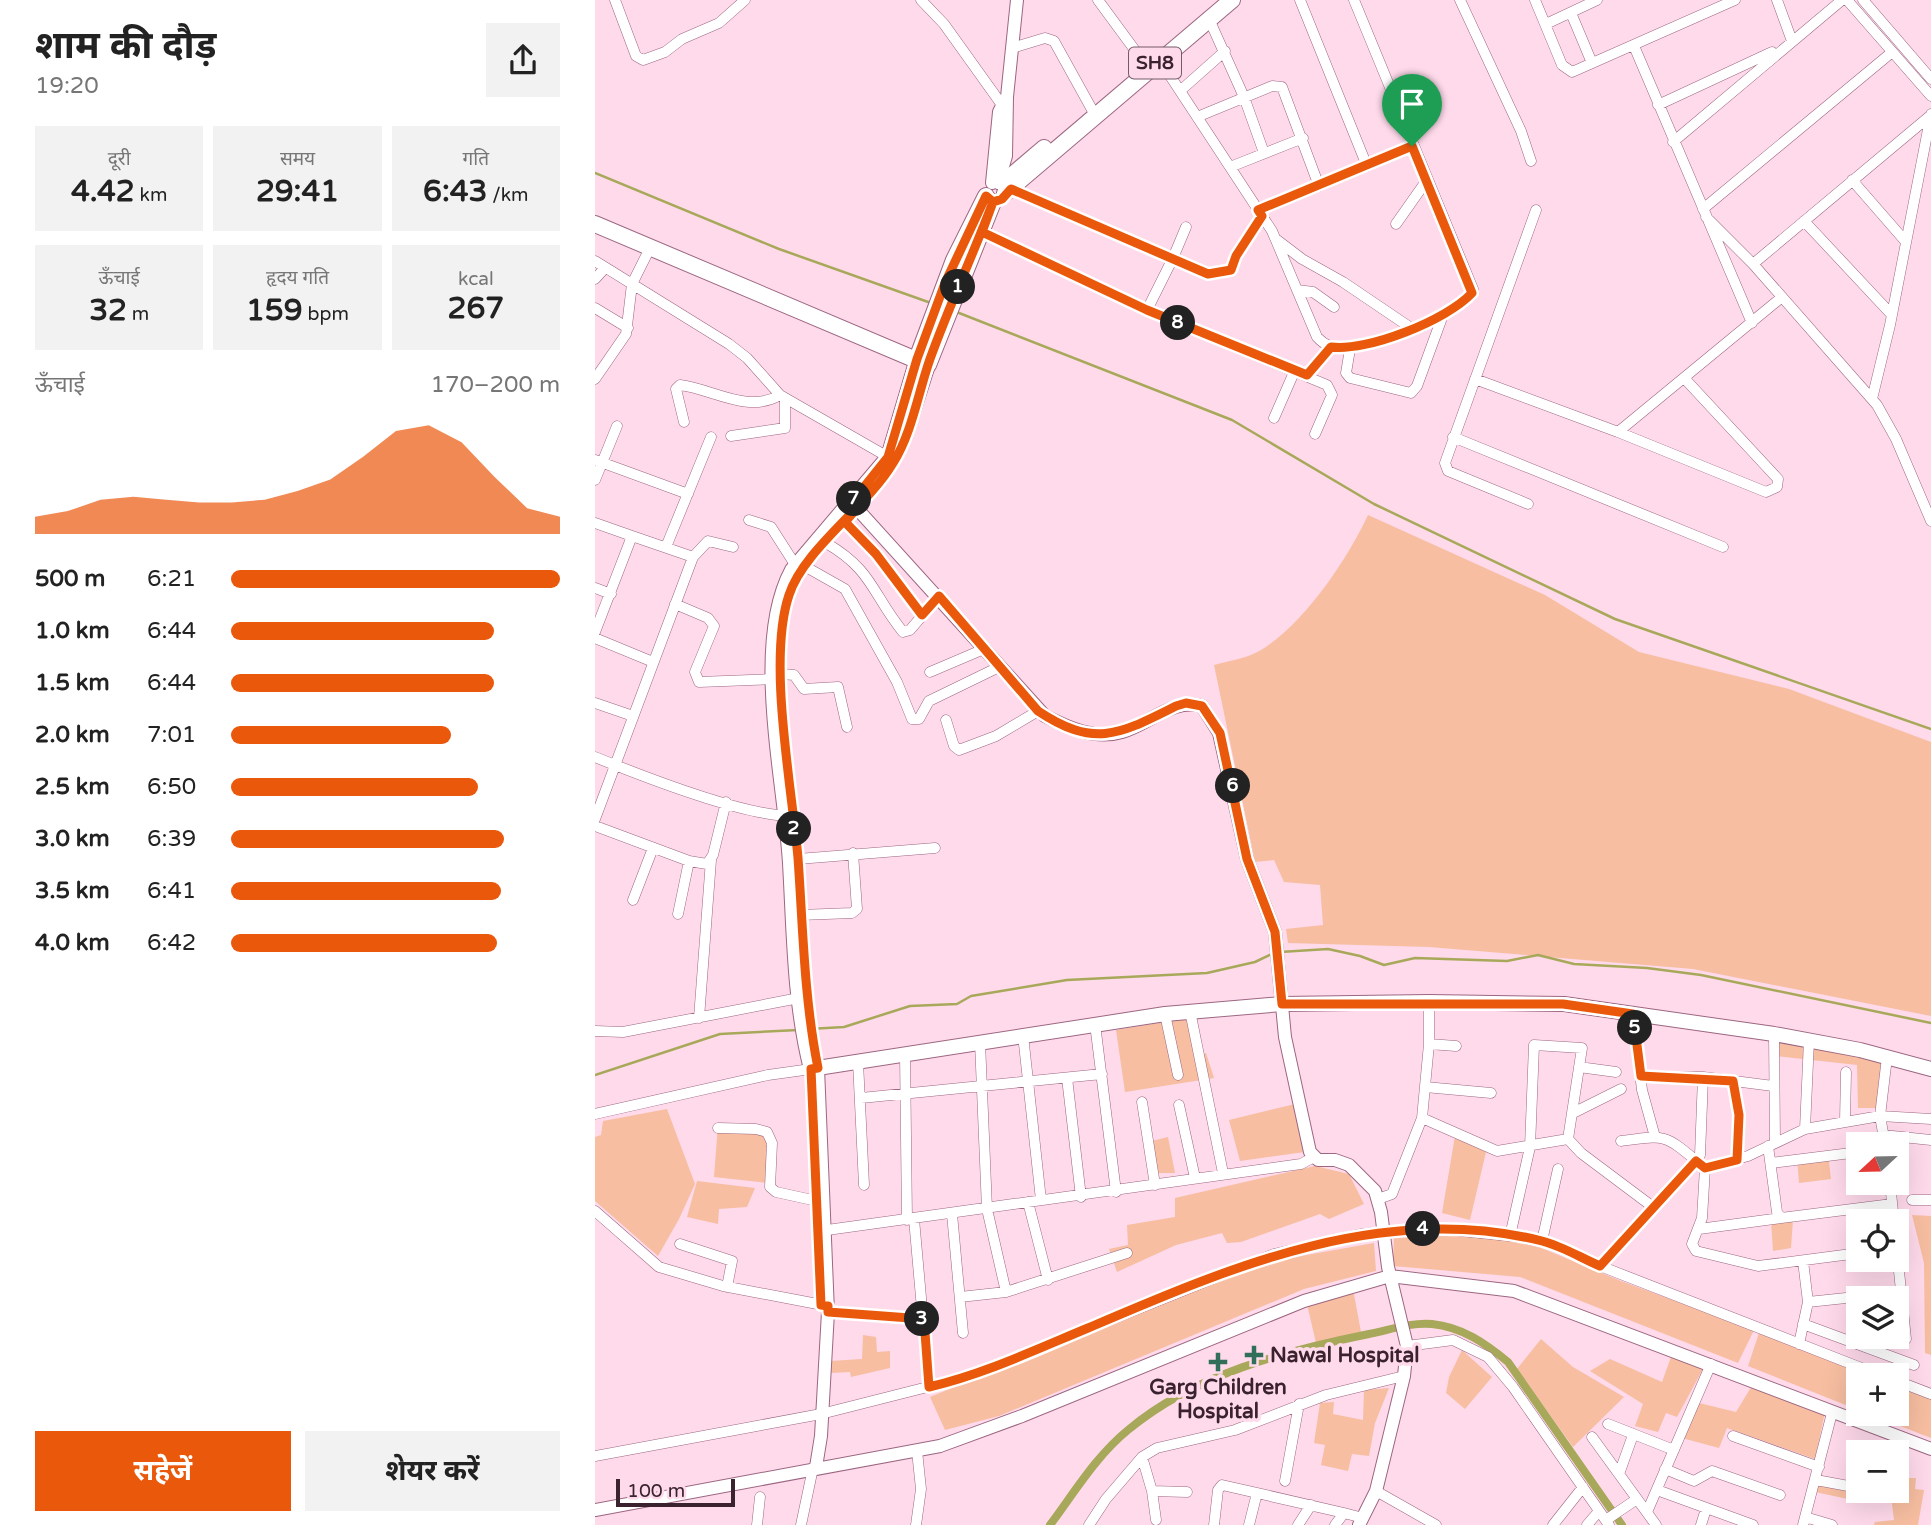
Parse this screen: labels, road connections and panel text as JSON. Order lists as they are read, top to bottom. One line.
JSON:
{"streets":{"main road":["SH8"]},"places":{"health":["Nawal Hospital","Garg Children Hospital"]},"scale_bar":"100 m","north":"left","page":{"heading":["शाम की दौड़","19:20"],"stats":[["दूरी","4.42 km"],["समय","29:41"],["गति","6:43 /km"],["ऊँचाई","32 m"],["हृदय गति","159 bpm"],["kcal","267"]],"pins":["1","8","7","6","2","5","4","3"],"chart":["ऊँचाई","170–200 m"],"list":[{"name":"500 m","note":"6:21"},{"name":"1.0 km","note":"6:44"},{"name":"1.5 km","note":"6:44"},{"name":"2.0 km","note":"7:01"},{"name":"2.5 km","note":"6:50"},{"name":"3.0 km","note":"6:39"},{"name":"3.5 km","note":"6:41"},{"name":"4.0 km","note":"6:42"}],"map_buttons":["+","−"],"buttons":["सहेजें","शेयर करें"],"scale":"100 m"}}
